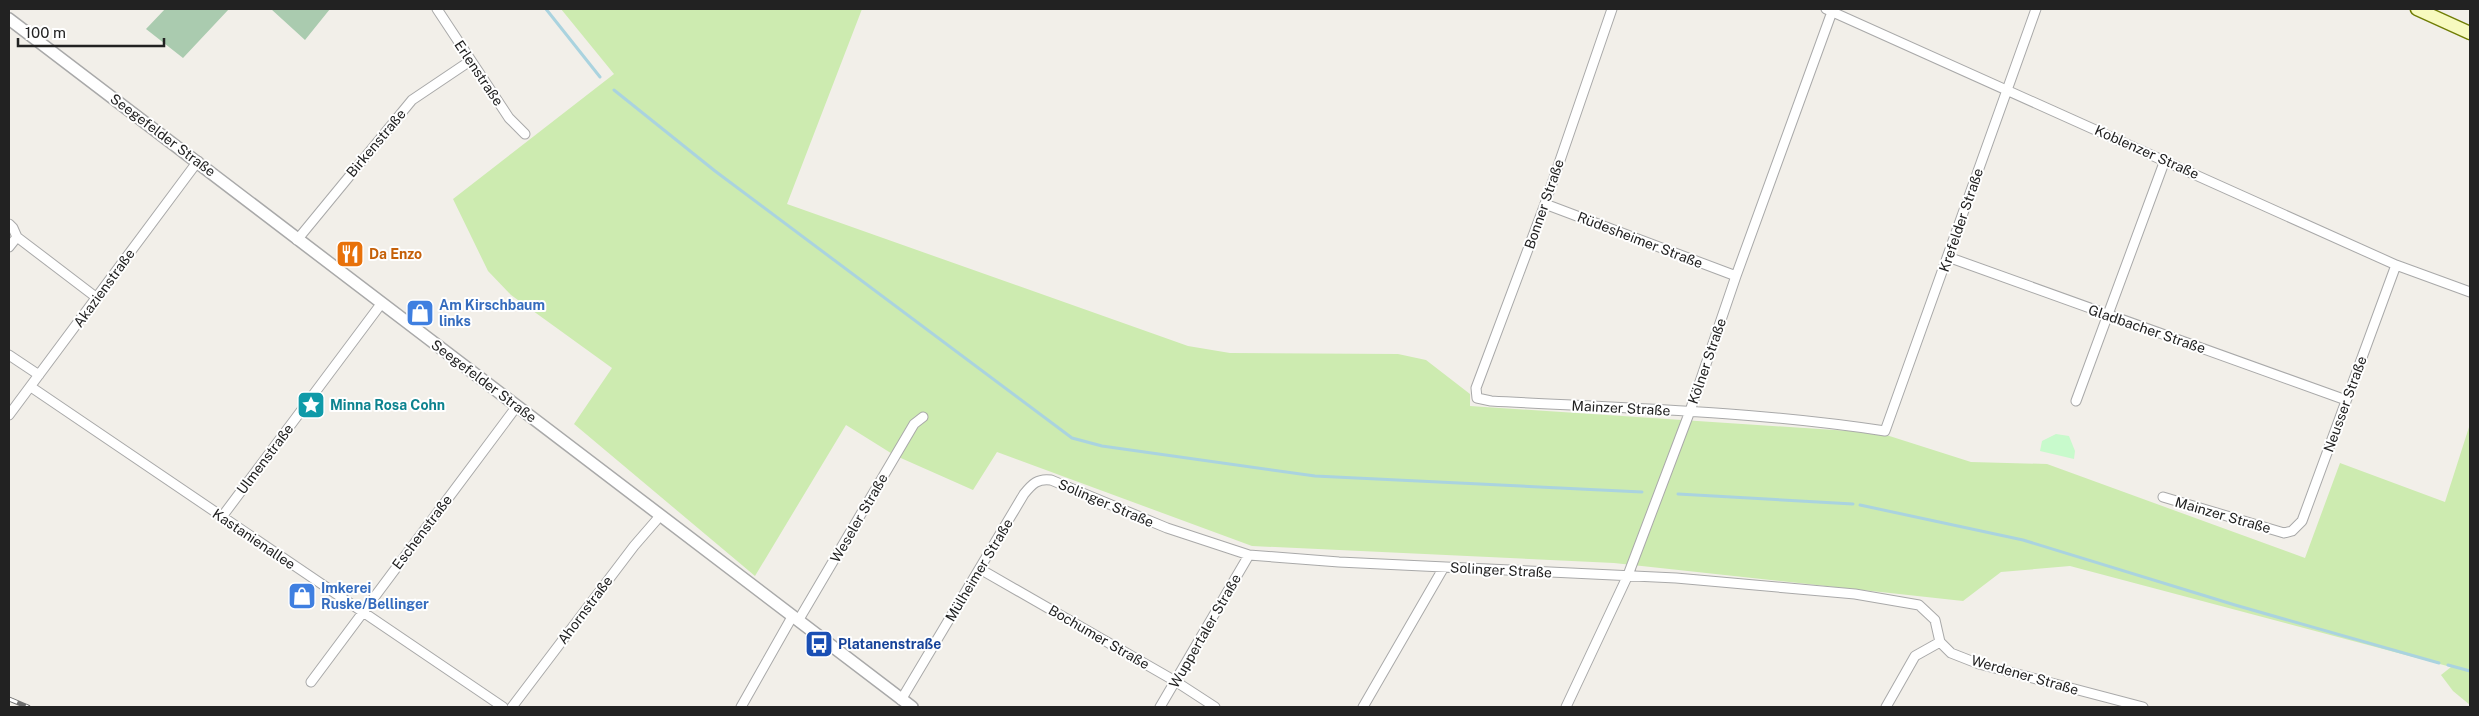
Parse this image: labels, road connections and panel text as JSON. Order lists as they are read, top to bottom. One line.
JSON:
{"streets":{"street":["Erlenstraße","Seegefelder Straße","Birkenstraße","Koblenzer Straße","Bonner Straße","Krefelder Straße","Rüdesheimer Straße","Akazienstraße","Gladbacher Straße","Kölner Straße","Neusser Straße","Mainzer Straße","Ulmenstraße","Solinger Straße","Weseler Straße","Eschenstraße","Kastanienallee","Mülheimer Straße","Ahornstraße","Wuppertaler Straße","Bochumer Straße","Werdener Straße"]},"crossings":[["Erlenstraße","Birkenstraße"],["Seegefelder Straße","Birkenstraße"],["Seegefelder Straße","Akazienstraße"],["Seegefelder Straße","Ulmenstraße"],["Seegefelder Straße","Weseler Straße"],["Seegefelder Straße","Eschenstraße"],["Seegefelder Straße","Mülheimer Straße"],["Seegefelder Straße","Ahornstraße"],["Koblenzer Straße","Krefelder Straße"],["Koblenzer Straße","Kölner Straße"],["Koblenzer Straße","Neusser Straße"],["Bonner Straße","Rüdesheimer Straße"],["Bonner Straße","Mainzer Straße"],["Krefelder Straße","Gladbacher Straße"],["Krefelder Straße","Mainzer Straße"],["Rüdesheimer Straße","Kölner Straße"],["Akazienstraße","Kastanienallee"],["Gladbacher Straße","Neusser Straße"],["Kölner Straße","Mainzer Straße"],["Kölner Straße","Solinger Straße"],["Neusser Straße","Mainzer Straße"],["Ulmenstraße","Kastanienallee"],["Solinger Straße","Mülheimer Straße"],["Solinger Straße","Wuppertaler Straße"],["Solinger Straße","Werdener Straße"],["Eschenstraße","Kastanienallee"],["Mülheimer Straße","Bochumer Straße"],["Wuppertaler Straße","Bochumer Straße"]],"places":{"restaurant":["Da Enzo"],"shop":["Am Kirschbaum links","Imkerei Ruske/Bellinger"],"place":["Minna Rosa Cohn"],"bus stop":["Platanenstraße"]},"scale_bar":"100 m"}
